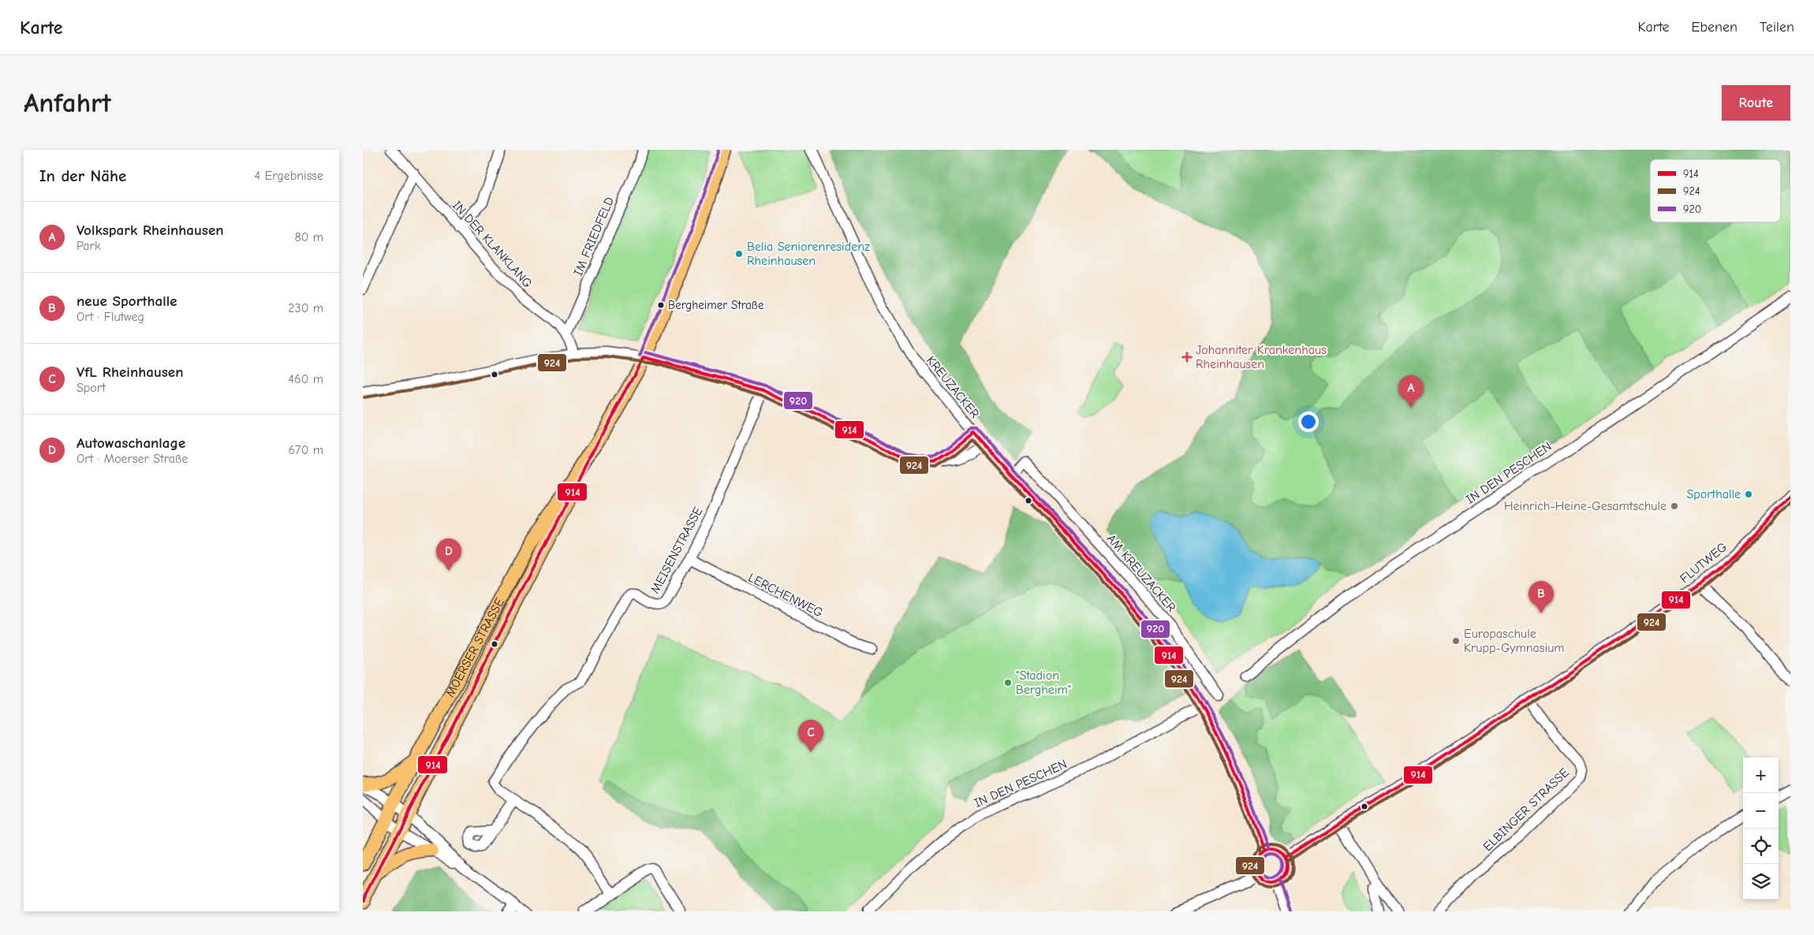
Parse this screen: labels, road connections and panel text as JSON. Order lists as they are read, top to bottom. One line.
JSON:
{"streets":{"main road":["MOERSER STRASSE"],"street":["IM FRIEDFELD","IN DER KLANKLANG","KREUZACKER","IN DEN PESCHEN","MEISENSTRASSE","FLUTWEG","AM KREUZACKER","LERCHENWEG","ELBINGER STRASSE"]},"crossings":[["IM FRIEDFELD","IN DER KLANKLANG"],["KREUZACKER","IN DEN PESCHEN"],["KREUZACKER","FLUTWEG"],["KREUZACKER","AM KREUZACKER"],["MEISENSTRASSE","LERCHENWEG"],["FLUTWEG","ELBINGER STRASSE"]],"places":{"other":["Belia Seniorenresidenz Rheinhausen","Bergheimer Straße","Sporthalle","Heinrich-Heine-Gesamtschule","Europaschule Krupp-Gymnasium","\"Stadion Bergheim\""],"health":["Johanniter Krankenhaus Rheinhausen"]},"lines":["transit line 920","transit line 914","transit line 924"],"legend":["914","924","920"],"page":{"header":"Karte","nav":["Karte","Ebenen","Teilen"],"buttons":"Route","title":"Anfahrt","heading":["In der Nähe","4 Ergebnisse"],"list":[{"mark":"A","name":"Volkspark Rheinhausen","note":"Park","value":"80 m"},{"mark":"B","name":"neue Sporthalle","note":"Ort · Flutweg","value":"230 m"},{"mark":"C","name":"VfL Rheinhausen","note":"Sport","value":"460 m"},{"mark":"D","name":"Autowaschanlage","note":"Ort · Moerser Straße","value":"670 m"}],"pins":["A","D","B","C"],"map_buttons":["+","−"]}}
